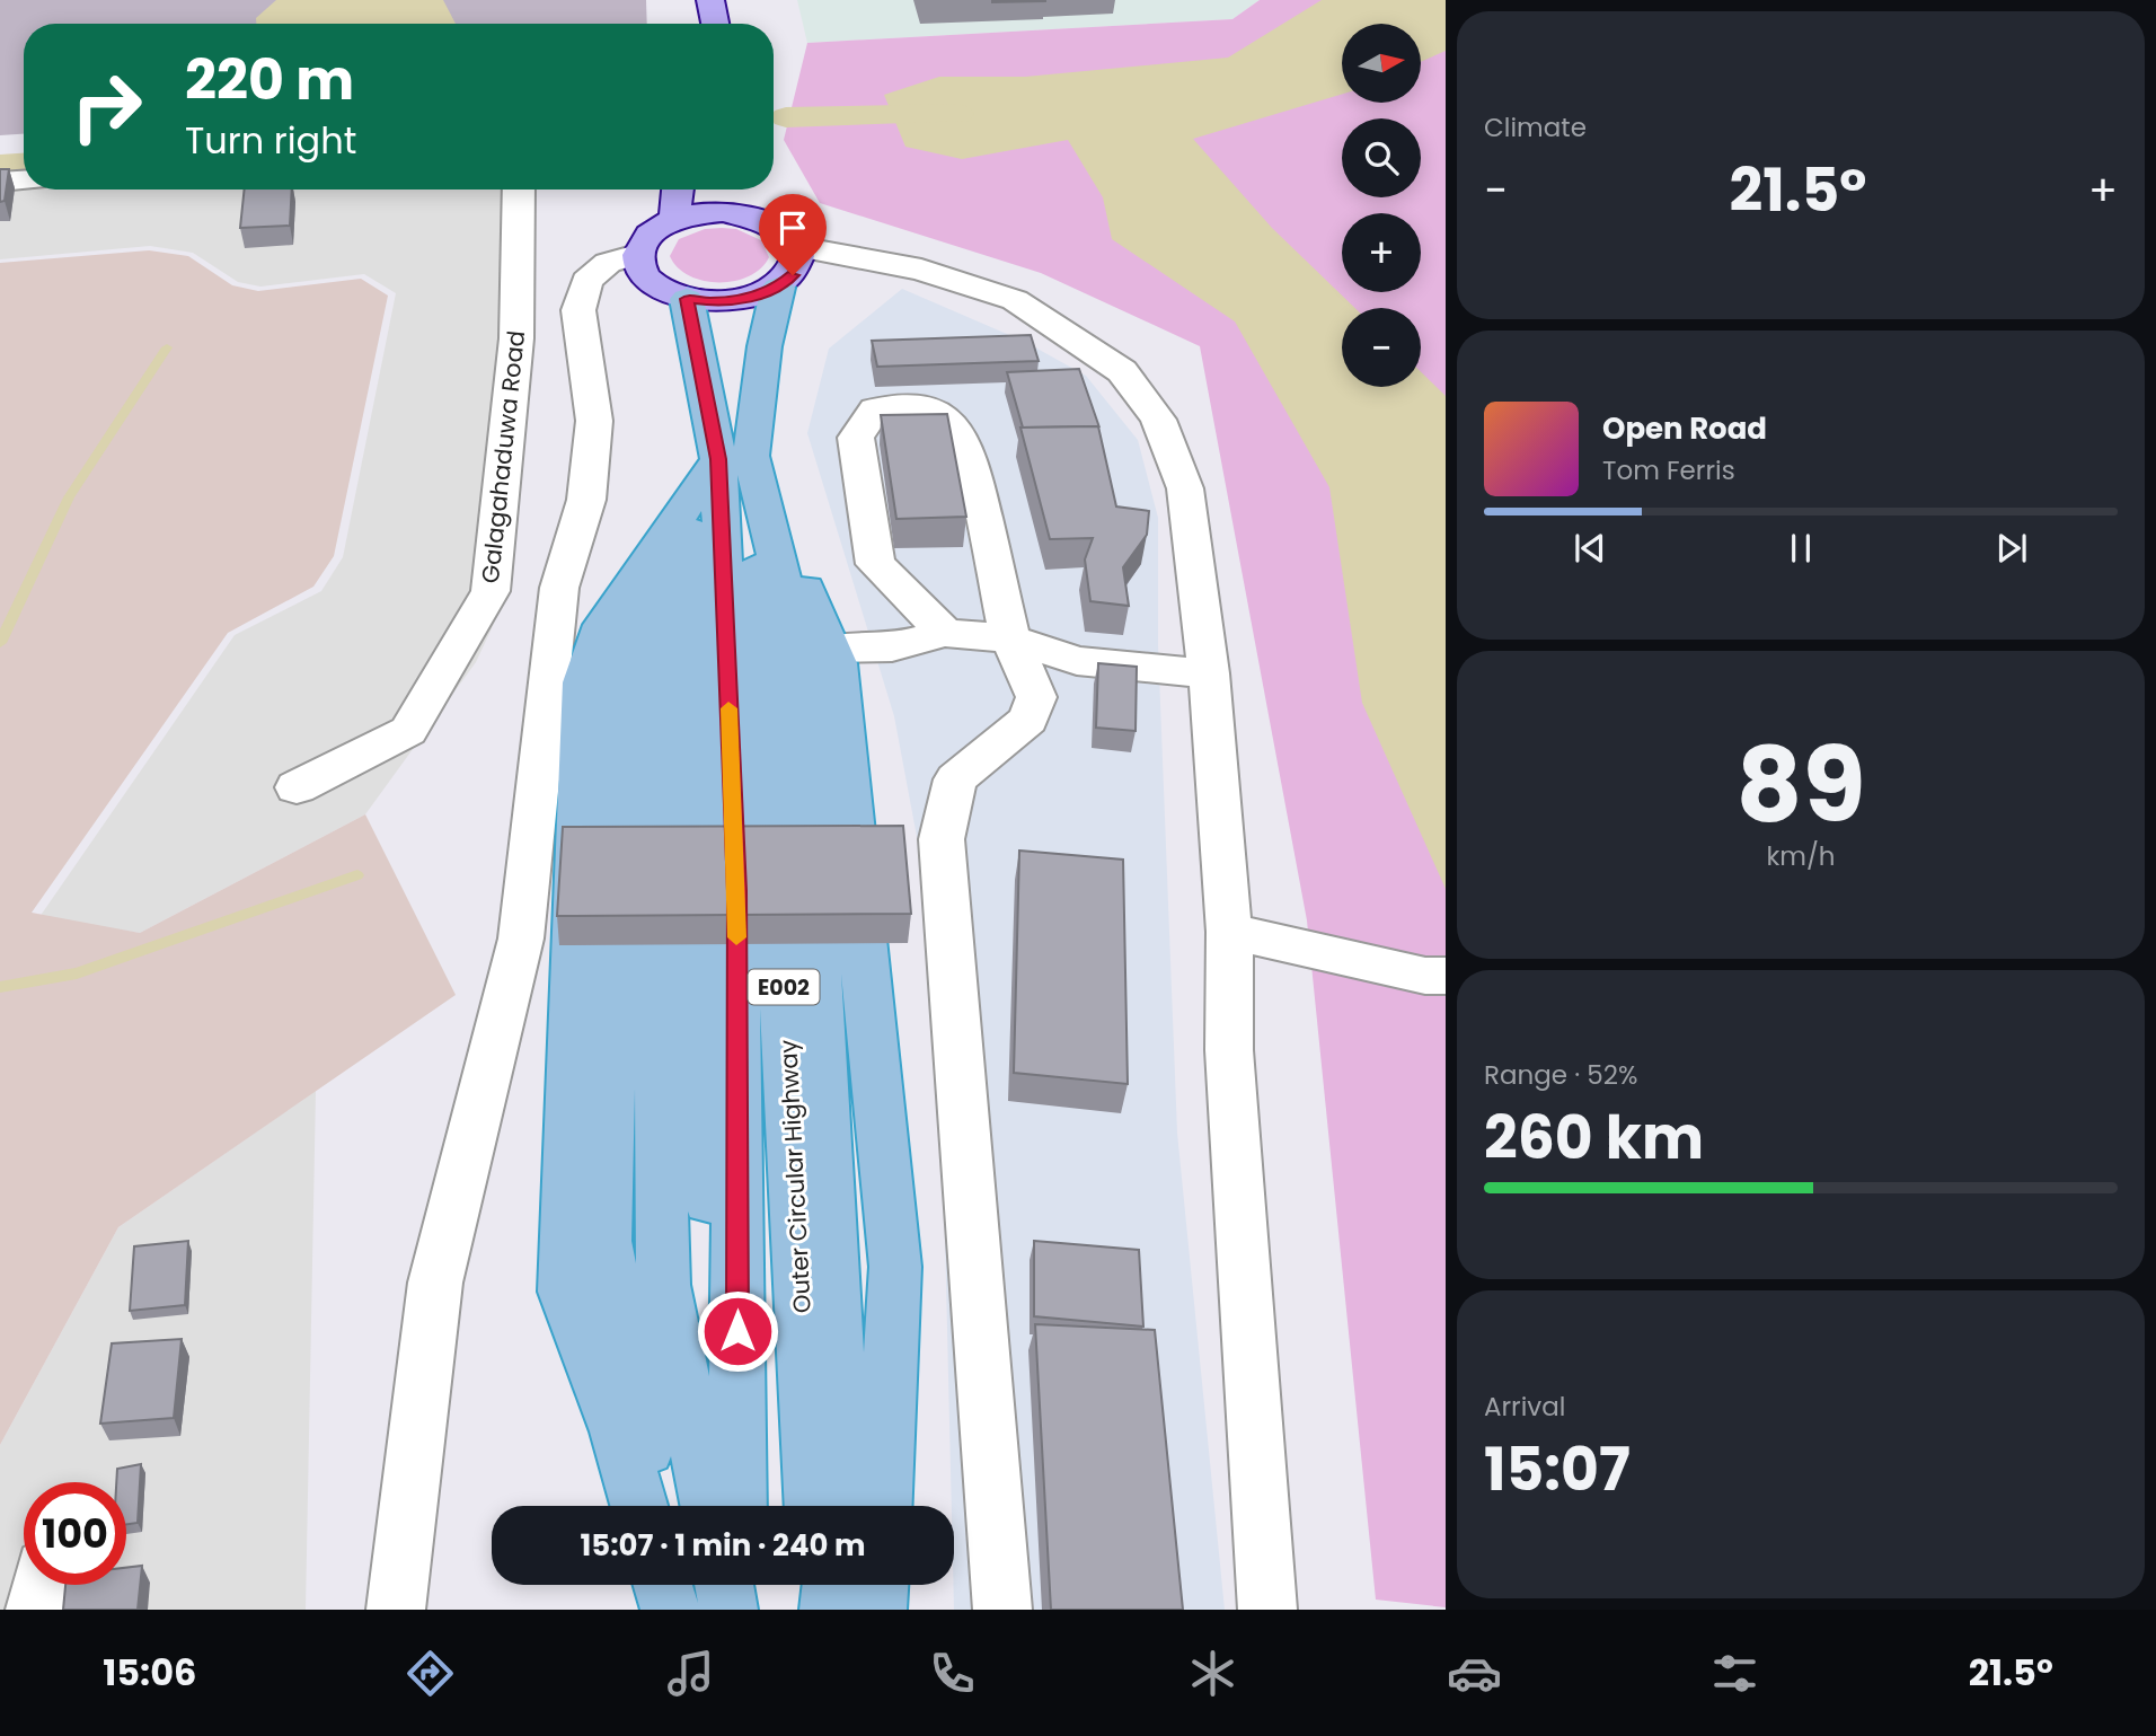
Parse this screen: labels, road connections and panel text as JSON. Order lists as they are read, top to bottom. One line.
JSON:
{"streets":{"highway":["E002","Outer Circular Highway"],"street":["Galagahaduwa Road"]},"north":"right","page":{"tile":["Climate",["89","km/h"],["Range · 52%","260 km"],["Arrival","15:07"]],"map_buttons":["+","−"],"turn":["220 m","Turn right"],"heat":["−","21.5°","+"],"song":["Open Road","Tom Ferris"],"limit":"100","trip":"15:07 · 1 min · 240 m","tabs":["15:06","21.5°"]}}
